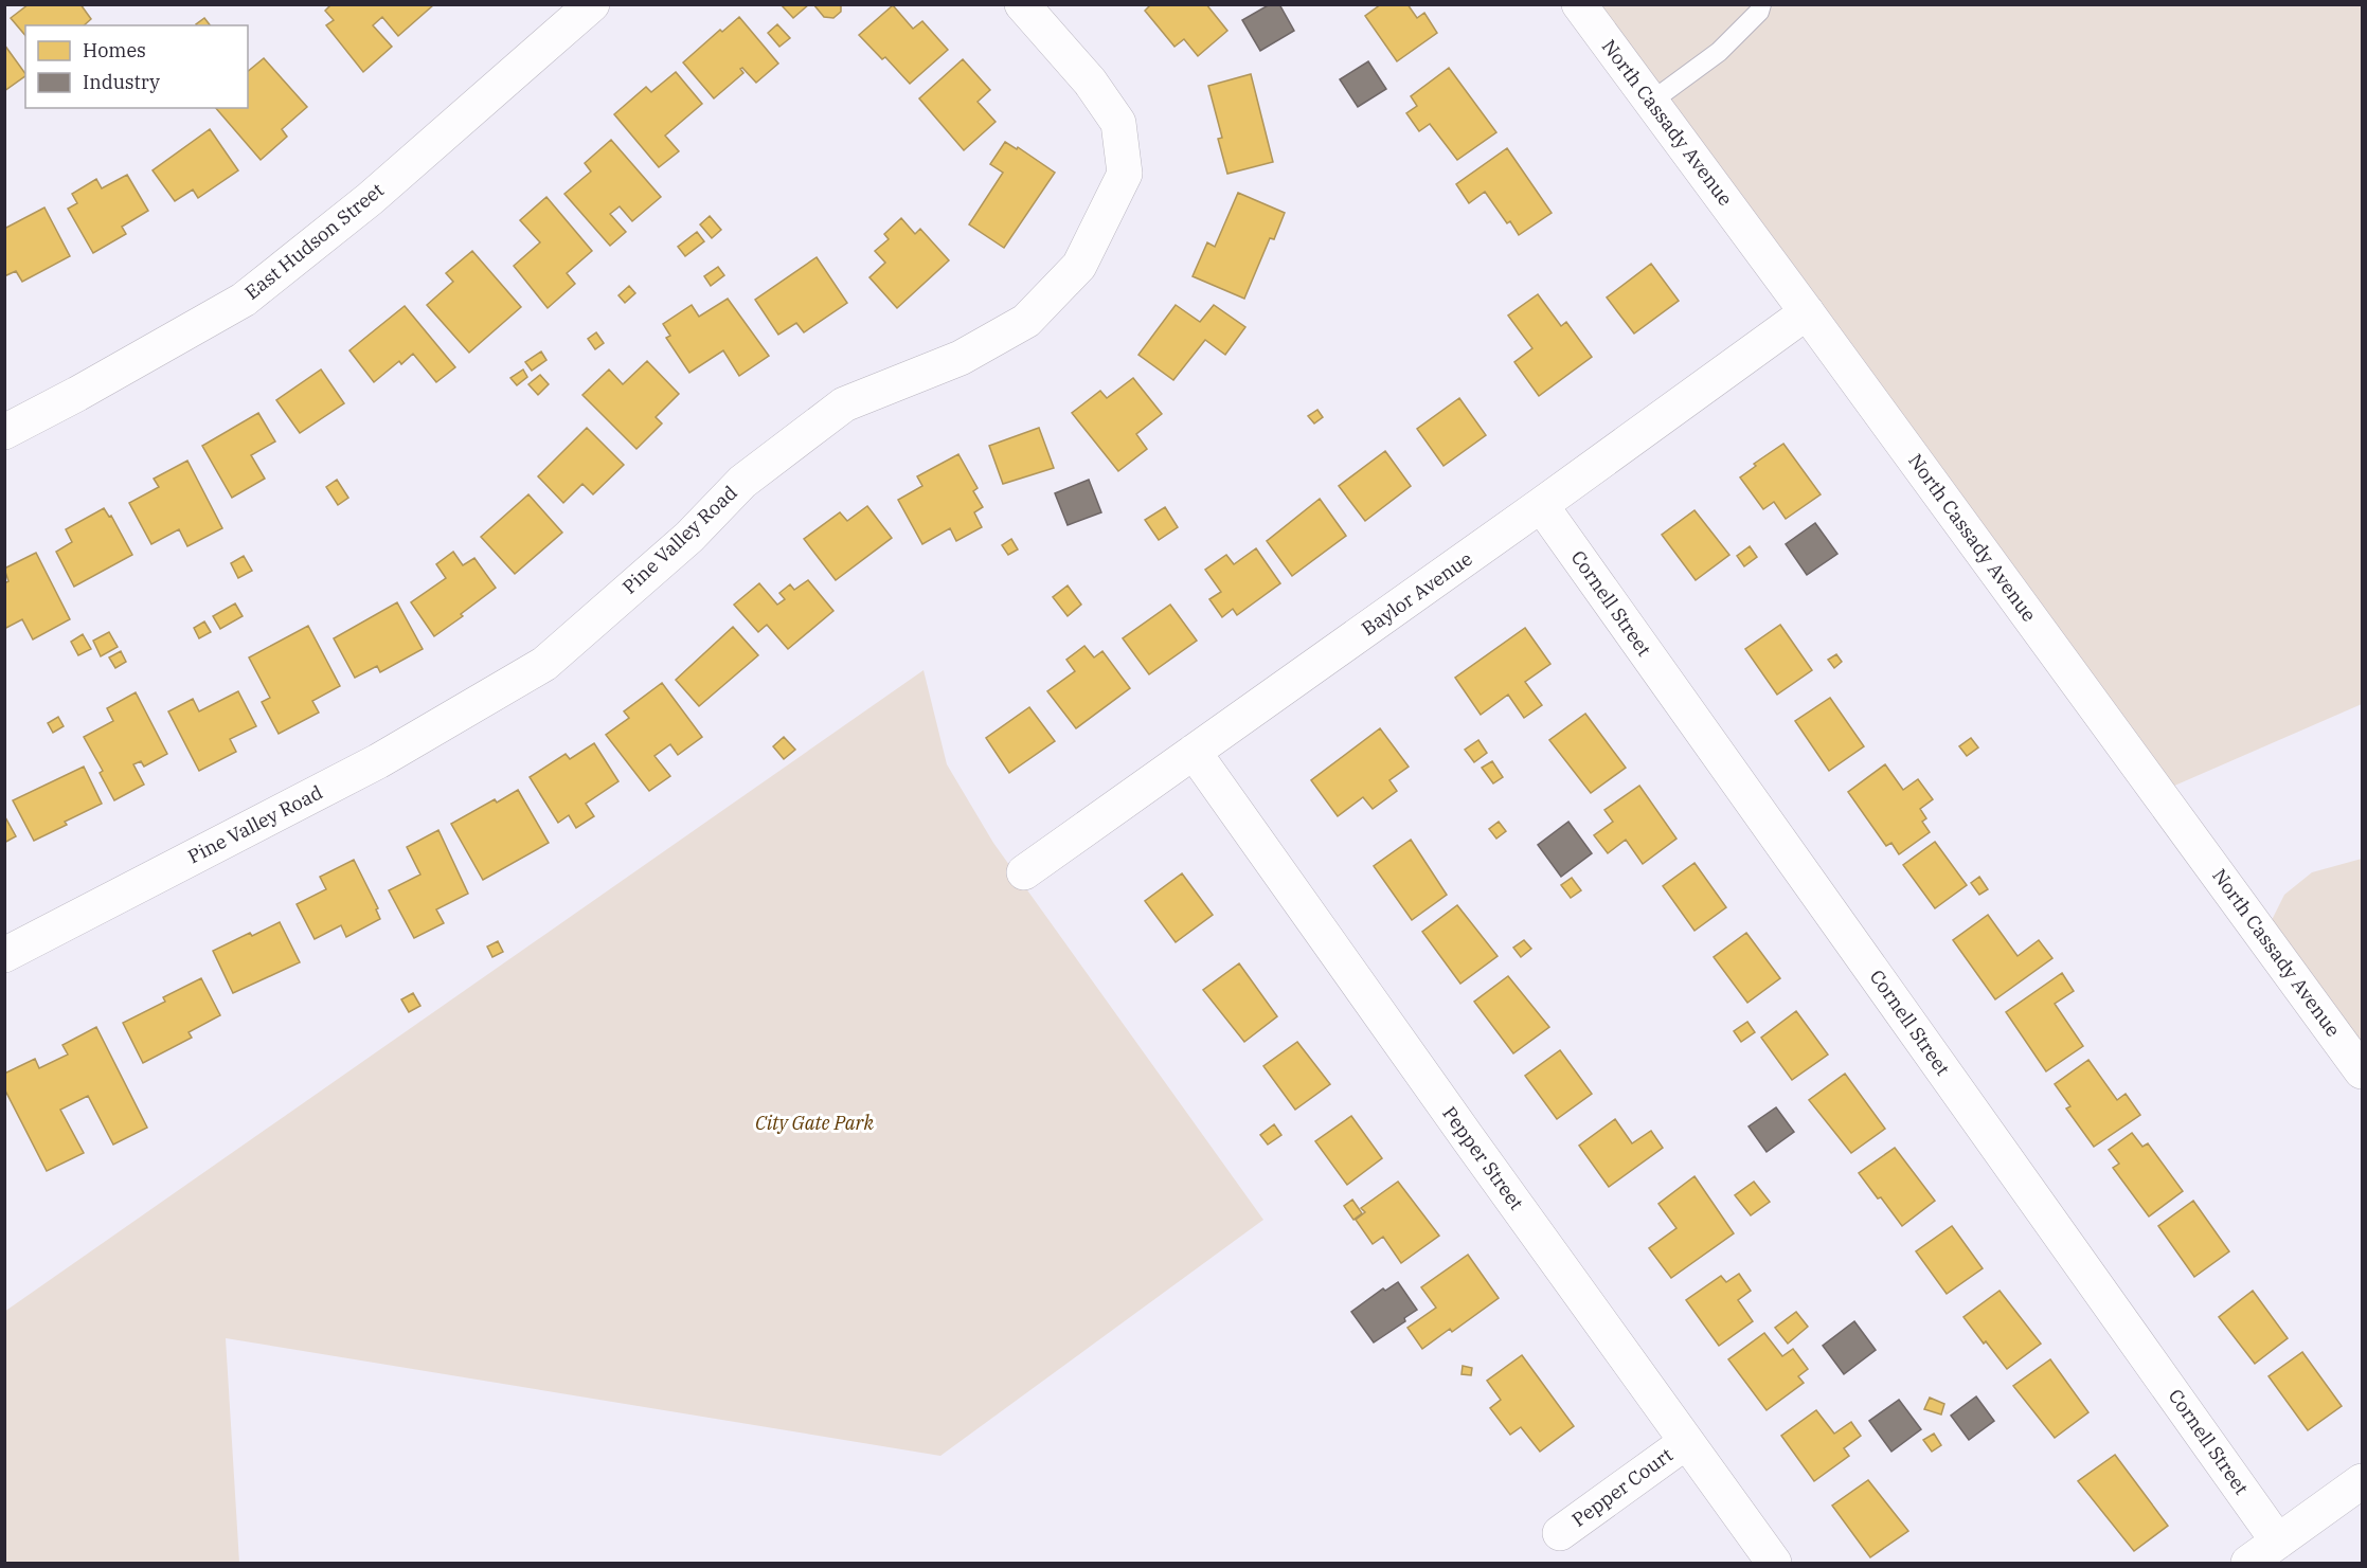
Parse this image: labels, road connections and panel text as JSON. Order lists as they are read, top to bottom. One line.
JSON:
{"streets":{"street":["North Cassady Avenue","East Hudson Street","Pine Valley Road","Baylor Avenue","Cornell Street","Pepper Street","Pepper Court"]},"crossings":[["North Cassady Avenue","Baylor Avenue"],["Baylor Avenue","Cornell Street"],["Baylor Avenue","Pepper Street"],["Pepper Street","Pepper Court"]],"parks":["City Gate Park"],"legend":["Homes","Industry"]}
